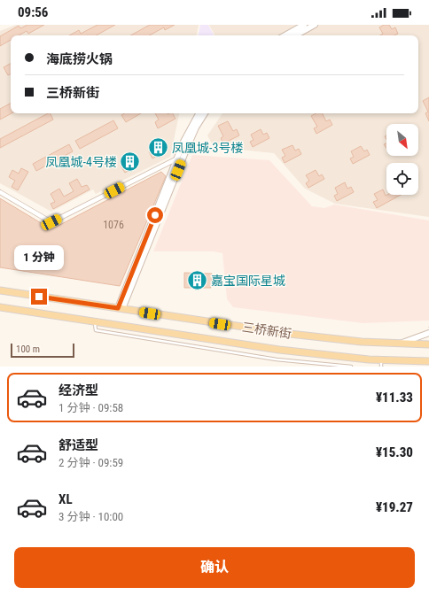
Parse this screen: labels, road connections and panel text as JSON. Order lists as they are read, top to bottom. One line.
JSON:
{"streets":{"main road":["三桥新街"]},"places":{"building":["凤凰城-3号楼","凤凰城-4号楼","嘉宝国际星城"]},"house_numbers":["1076"],"scale_bar":"100 m","north":"bottom right","page":{"status":"09:56","banner":["海底捞火锅","三桥新街"],"bubble":"1 分钟","scale":"100 m","list":[{"name":"经济型","note":"1 分钟 · 09:58","value":"¥11.33"},{"name":"舒适型","note":"2 分钟 · 09:59","value":"¥15.30"},{"name":"XL","note":"3 分钟 · 10:00","value":"¥19.27"}],"buttons":"确认"}}
